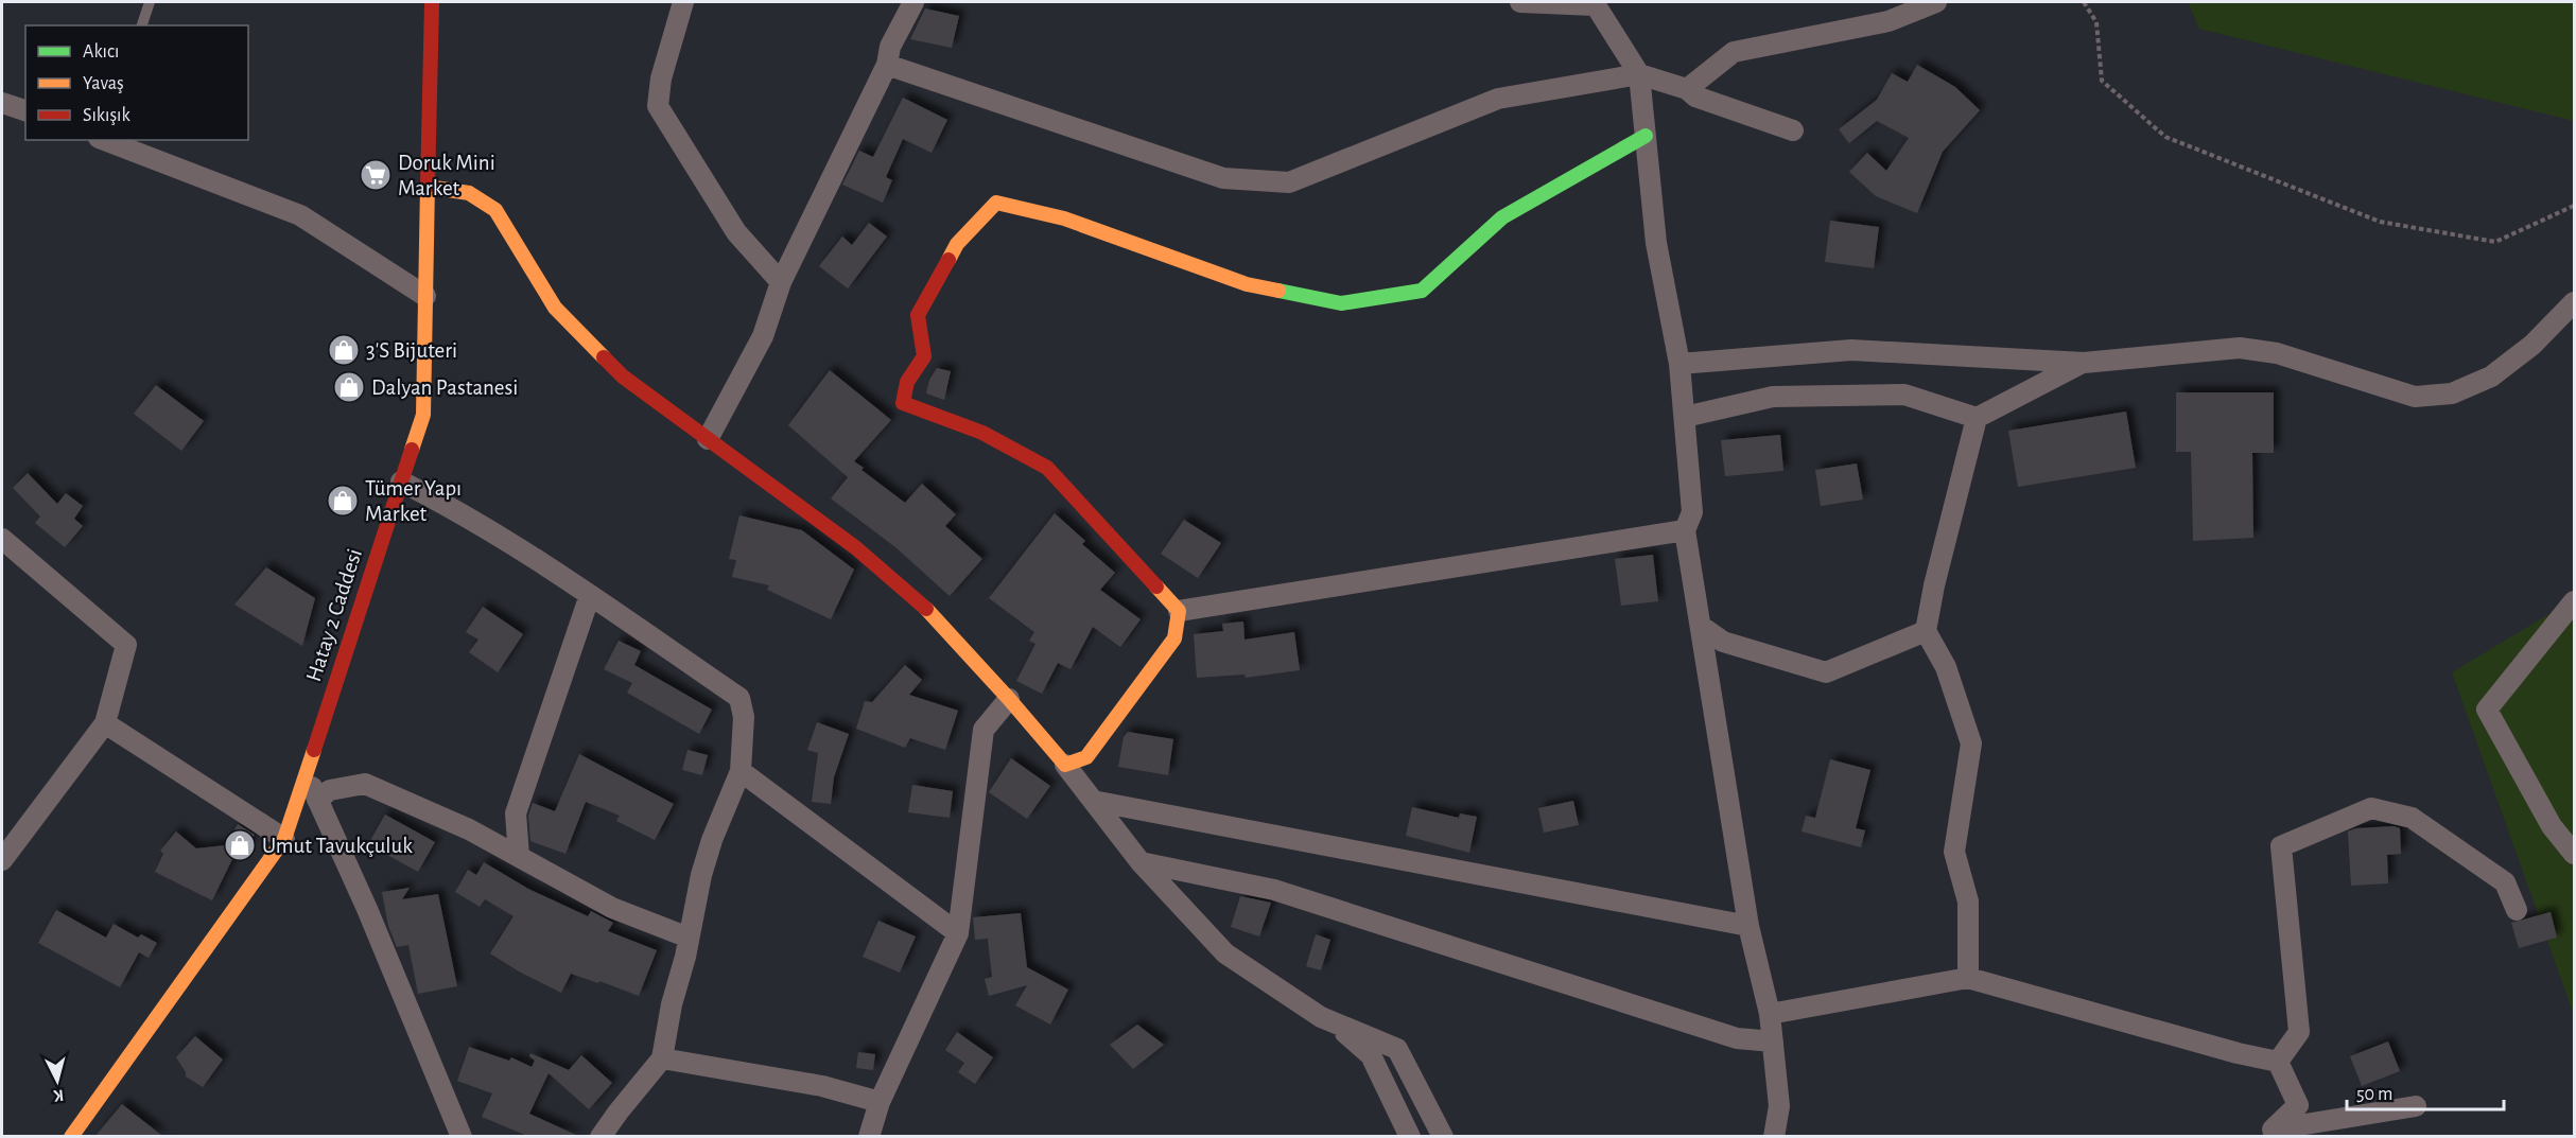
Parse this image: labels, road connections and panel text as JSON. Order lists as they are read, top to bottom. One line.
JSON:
{"streets":{"street":["Hatay 2 Caddesi"]},"places":{"supermarket":["Doruk Mini Market"],"shop":["3'S Bijuteri","Dalyan Pastanesi","Tümer Yapı Market","Umut Tavukçuluk"]},"legend":["Akıcı","Yavaş","Sıkışık"],"scale_bar":"50 m","north":"bottom"}
